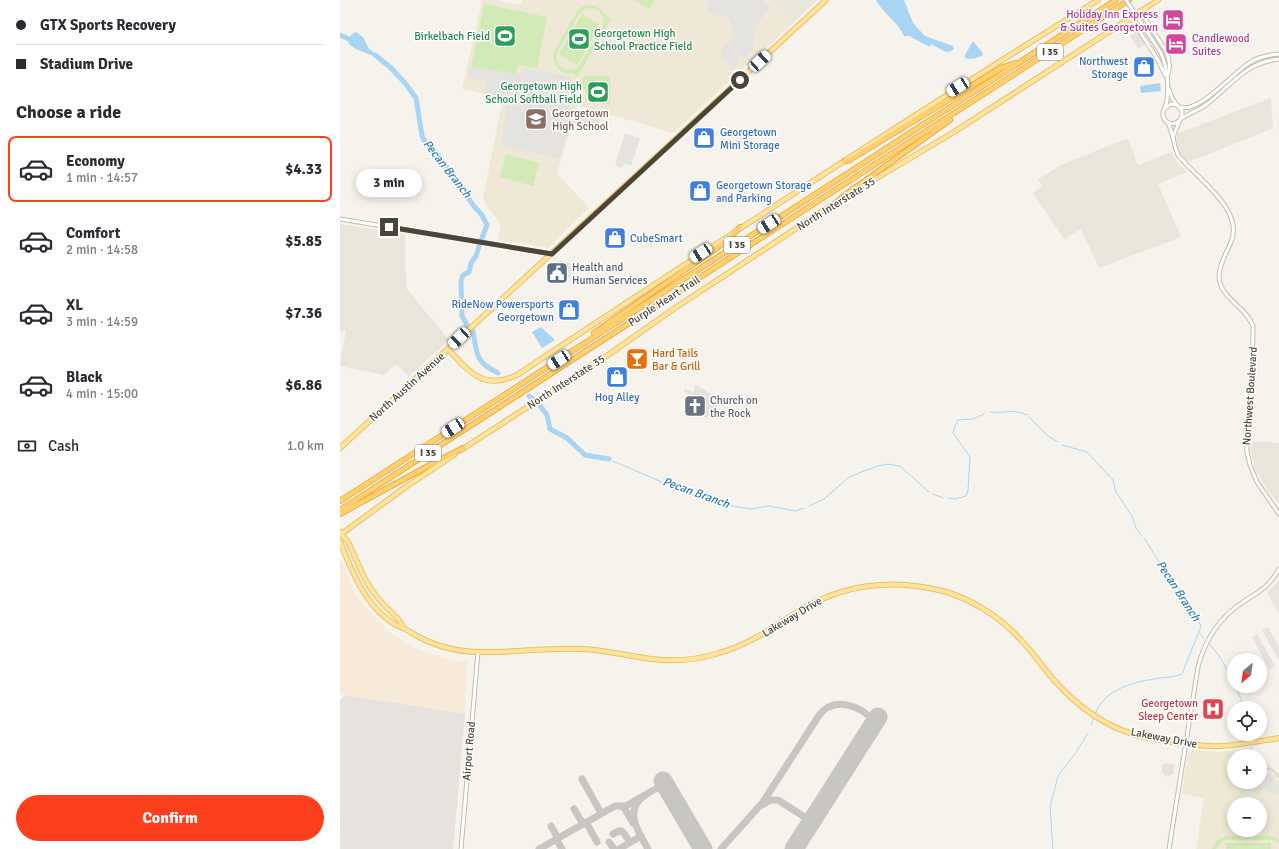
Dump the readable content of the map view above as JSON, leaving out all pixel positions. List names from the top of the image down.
{
  "streets": {
    "highway": ["I 35", "Purple Heart Trail"],
    "main road": ["North Interstate 35", "North Austin Avenue", "Lakeway Drive"],
    "street": ["Northwest Boulevard", "Airport Road"]
  },
  "crossings": [
    ["North Interstate 35", "Lakeway Drive"],
    ["Lakeway Drive", "Airport Road"]
  ],
  "water": ["Pecan Branch"],
  "places": {
    "hotel": ["Holiday Inn Express & Suites Georgetown", "Candlewood Suites"],
    "sports": ["Birkelbach Field", "Georgetown High School Practice Field", "Georgetown High School Softball Field"],
    "shop": [
      "Northwest Storage",
      "Georgetown Mini Storage",
      "Georgetown Storage and Parking",
      "CubeSmart",
      "RideNow Powersports Georgetown",
      "Hog Alley"
    ],
    "school or university": ["Georgetown High School"],
    "public building": ["Health and Human Services"],
    "bar": ["Hard Tails Bar & Grill"],
    "church": ["Church on the Rock"],
    "hospital": ["Georgetown Sleep Center"]
  },
  "north": "bottom left",
  "page": {
    "banner": ["GTX Sports Recovery", "Stadium Drive"],
    "heading": "Choose a ride",
    "list": [
      {
        "name": "Economy",
        "note": "1 min · 14:57",
        "value": "$4.33"
      },
      {
        "name": "Comfort",
        "note": "2 min · 14:58",
        "value": "$5.85"
      },
      {
        "name": "XL",
        "note": "3 min · 14:59",
        "value": "$7.36"
      },
      {
        "name": "Black",
        "note": "4 min · 15:00",
        "value": "$6.86"
      }
    ],
    "bubble": "3 min",
    "pay": ["Cash", "1.0 km"],
    "map_buttons": ["+", "−"],
    "buttons": "Confirm"
  }
}
